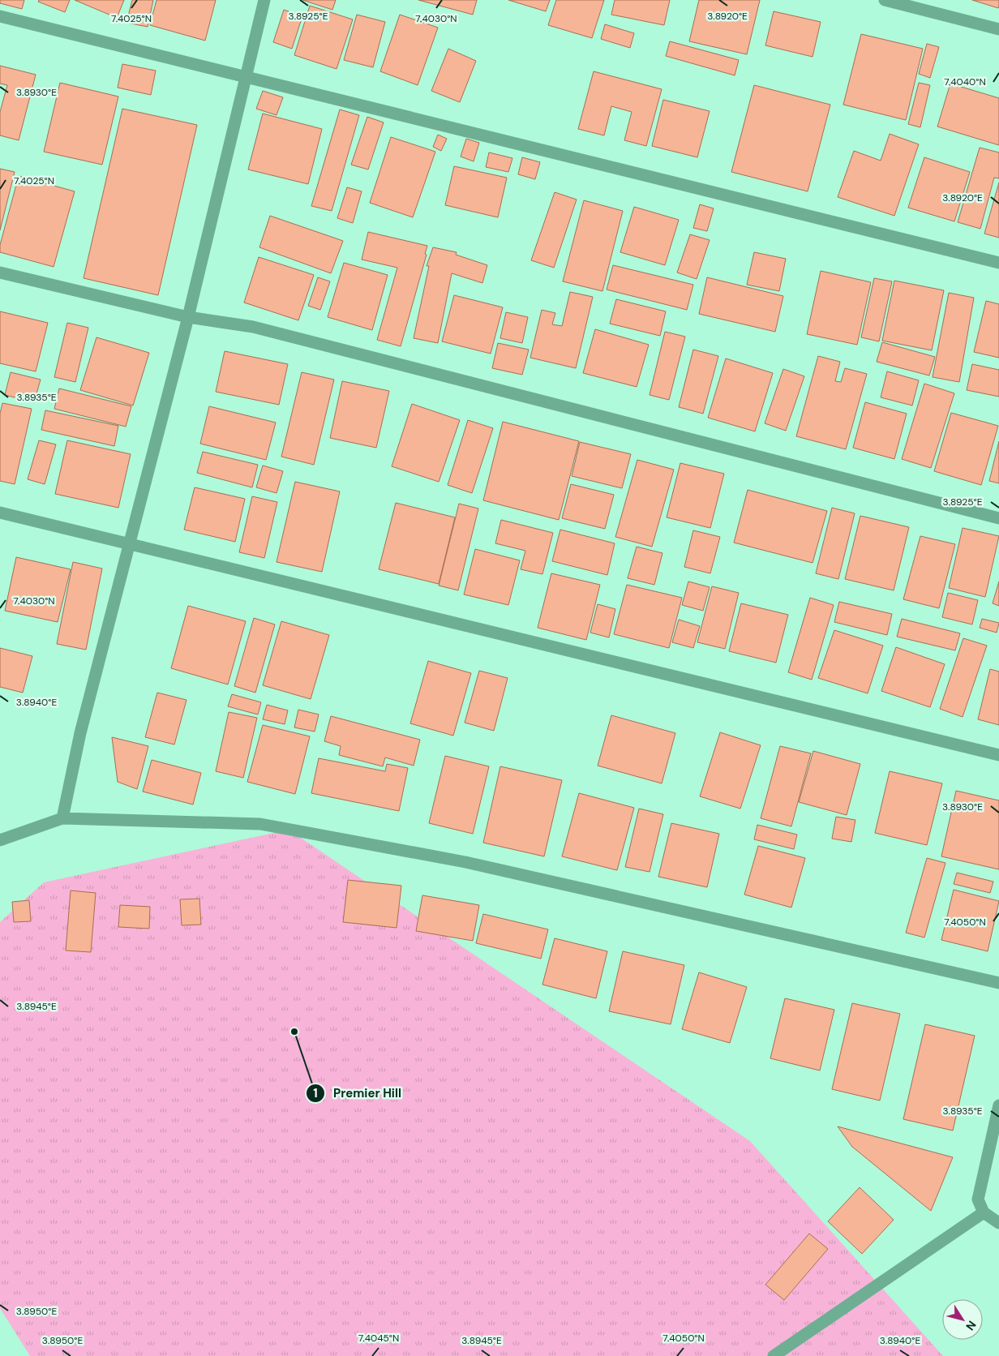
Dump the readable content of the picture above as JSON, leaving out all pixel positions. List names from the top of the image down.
{
  "places": ["Premier Hill"],
  "north": "bottom right",
  "coordinates": [
    "3.8925°E",
    "3.8920°E",
    "7.4025°N",
    "7.4030°N",
    "7.4040°N",
    "3.8930°E",
    "3.8935°E",
    "3.8940°E",
    "7.4050°N",
    "3.8945°E",
    "3.8950°E",
    "7.4045°N"
  ]
}
